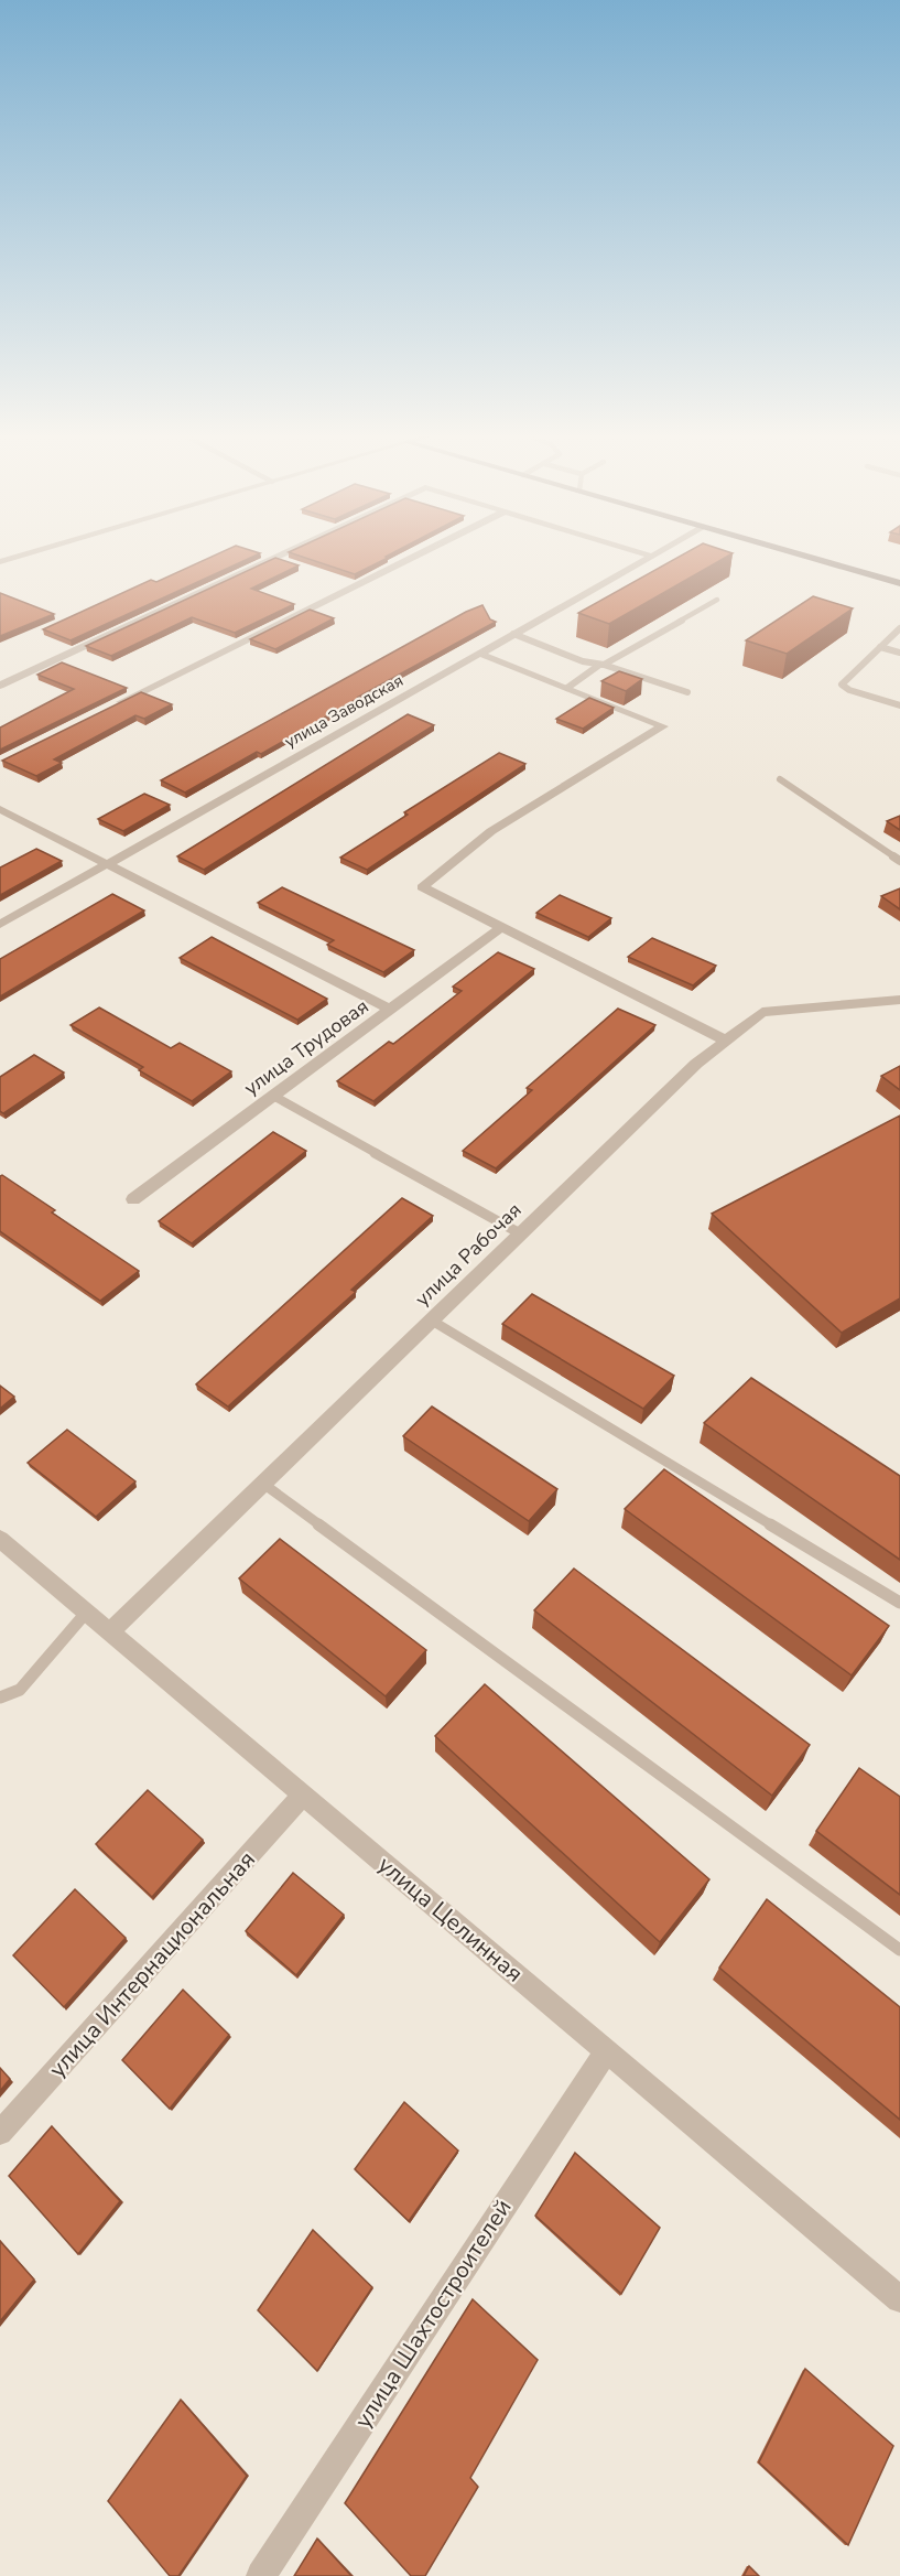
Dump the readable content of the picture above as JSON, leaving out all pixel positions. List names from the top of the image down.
{
  "streets": {
    "street": [
      "улица Заводская",
      "улица Трудовая",
      "улица Рабочая",
      "улица Целинная",
      "улица Интернациональная",
      "улица Шахтостроителей"
    ]
  },
  "crossings": [
    ["улица Рабочая", "улица Целинная"],
    ["улица Целинная", "улица Интернациональная"],
    ["улица Целинная", "улица Шахтостроителей"]
  ]
}
